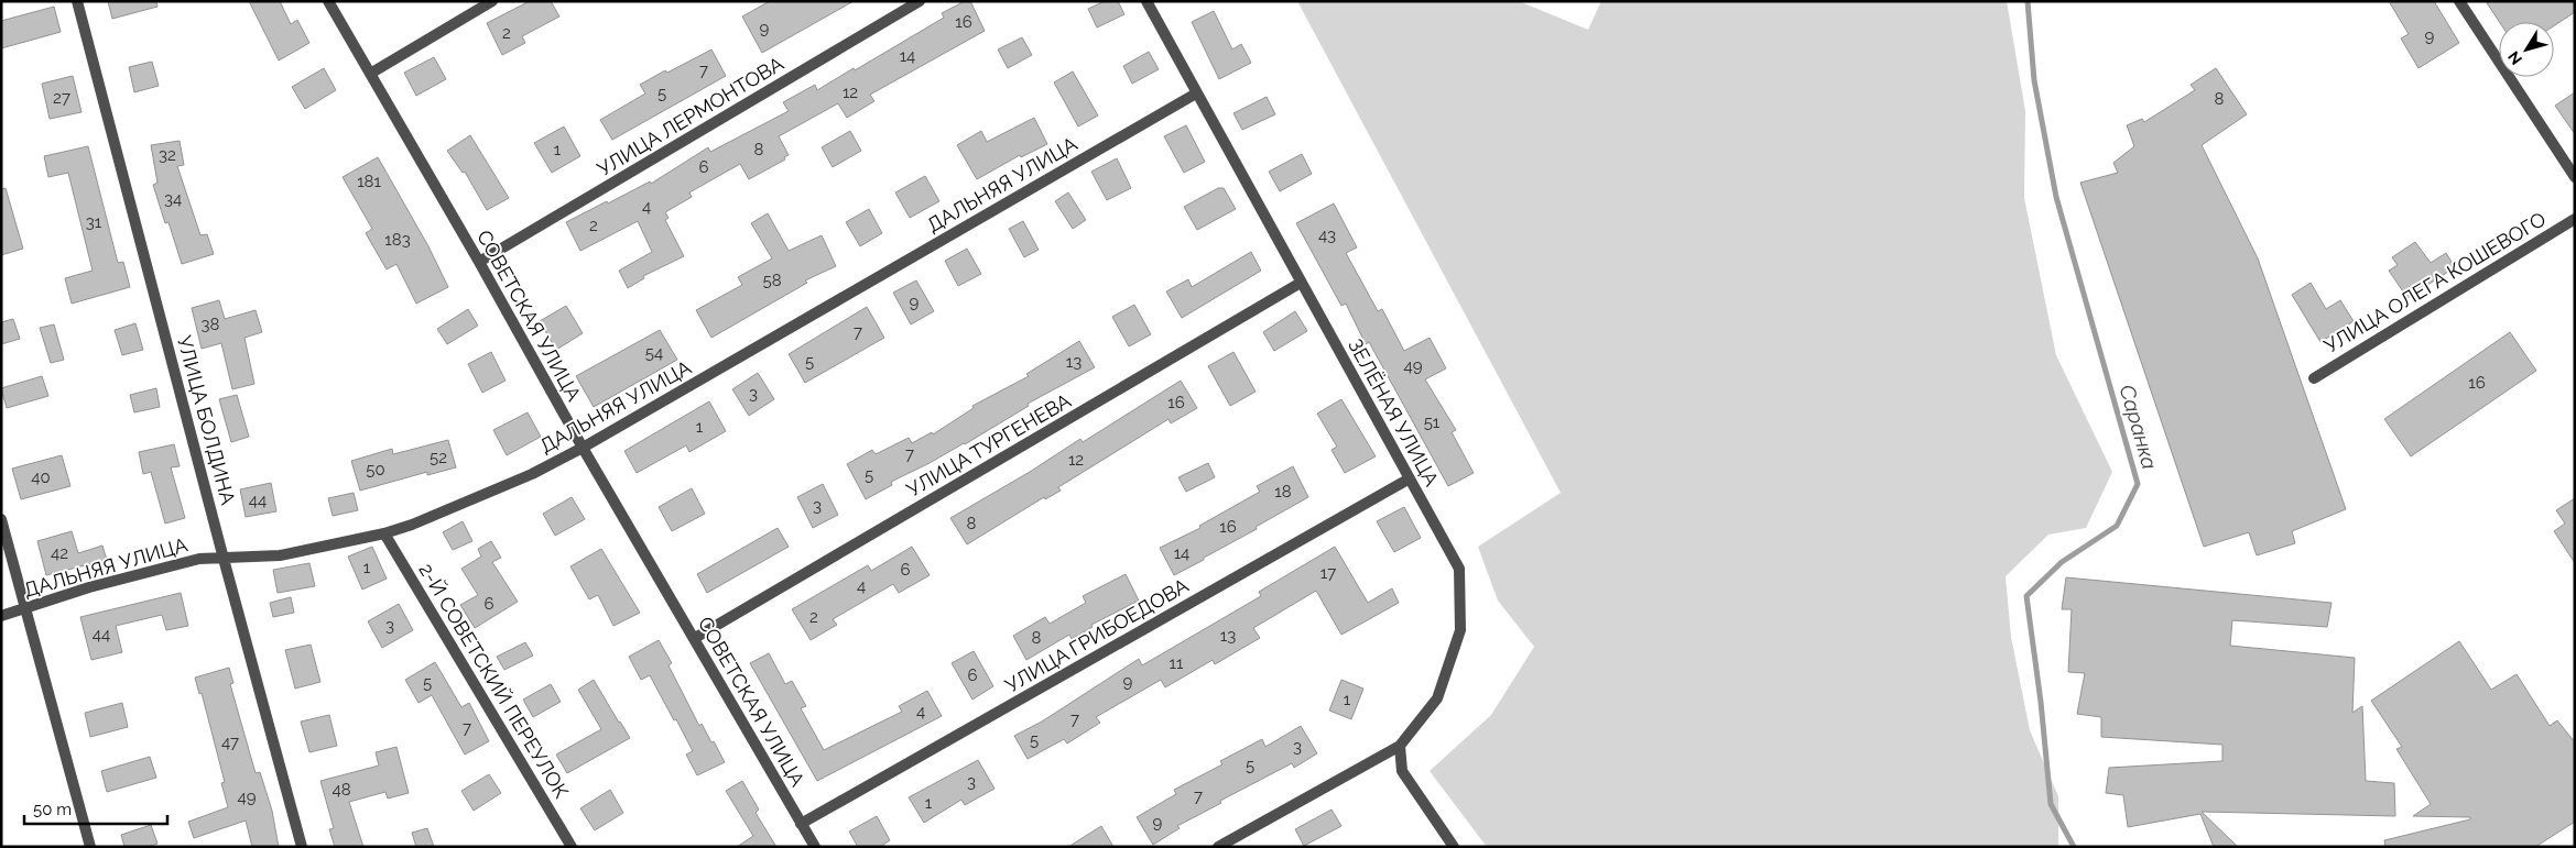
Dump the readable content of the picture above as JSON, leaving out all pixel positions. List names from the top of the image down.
{
  "streets": {
    "street": [
      "УЛИЦА ЛЕРМОНТОВА",
      "ДАЛЬНЯЯ УЛИЦА",
      "УЛИЦА ОЛЕГА КОШЕВОГО",
      "СОВЕТСКАЯ УЛИЦА",
      "ЗЕЛЁНАЯ УЛИЦА",
      "УЛИЦА БОЛДИНА",
      "УЛИЦА ТУРГЕНЕВА",
      "УЛИЦА ГРИБОЕДОВА",
      "2-Й СОВЕТСКИЙ ПЕРЕУЛОК"
    ]
  },
  "crossings": [
    ["УЛИЦА ЛЕРМОНТОВА", "СОВЕТСКАЯ УЛИЦА"],
    ["ДАЛЬНЯЯ УЛИЦА", "СОВЕТСКАЯ УЛИЦА"],
    ["ДАЛЬНЯЯ УЛИЦА", "ЗЕЛЁНАЯ УЛИЦА"],
    ["ДАЛЬНЯЯ УЛИЦА", "УЛИЦА БОЛДИНА"],
    ["ДАЛЬНЯЯ УЛИЦА", "2-Й СОВЕТСКИЙ ПЕРЕУЛОК"],
    ["СОВЕТСКАЯ УЛИЦА", "УЛИЦА ТУРГЕНЕВА"],
    ["СОВЕТСКАЯ УЛИЦА", "УЛИЦА ГРИБОЕДОВА"],
    ["ЗЕЛЁНАЯ УЛИЦА", "УЛИЦА ТУРГЕНЕВА"],
    ["ЗЕЛЁНАЯ УЛИЦА", "УЛИЦА ГРИБОЕДОВА"]
  ],
  "water": ["Саранка"],
  "house_numbers": [
    "16",
    "9",
    "2",
    "9",
    "14",
    "7",
    "12",
    "5",
    "27",
    "8",
    "1",
    "8",
    "32",
    "6",
    "181",
    "34",
    "4",
    "31",
    "2",
    "43",
    "183",
    "58",
    "9",
    "38",
    "7",
    "54",
    "5",
    "13",
    "49",
    "16",
    "3",
    "16",
    "51",
    "1",
    "7",
    "52",
    "12",
    "50",
    "5",
    "40",
    "18",
    "44",
    "3",
    "8",
    "16",
    "42",
    "14",
    "1",
    "6",
    "17",
    "4",
    "6",
    "2",
    "3",
    "44",
    "13",
    "8",
    "11",
    "6",
    "9",
    "5",
    "1",
    "4",
    "7",
    "7",
    "5",
    "47",
    "3",
    "5",
    "3",
    "48",
    "7",
    "49",
    "1",
    "9"
  ],
  "scale_bar": "50 m",
  "north": "bottom left"
}
